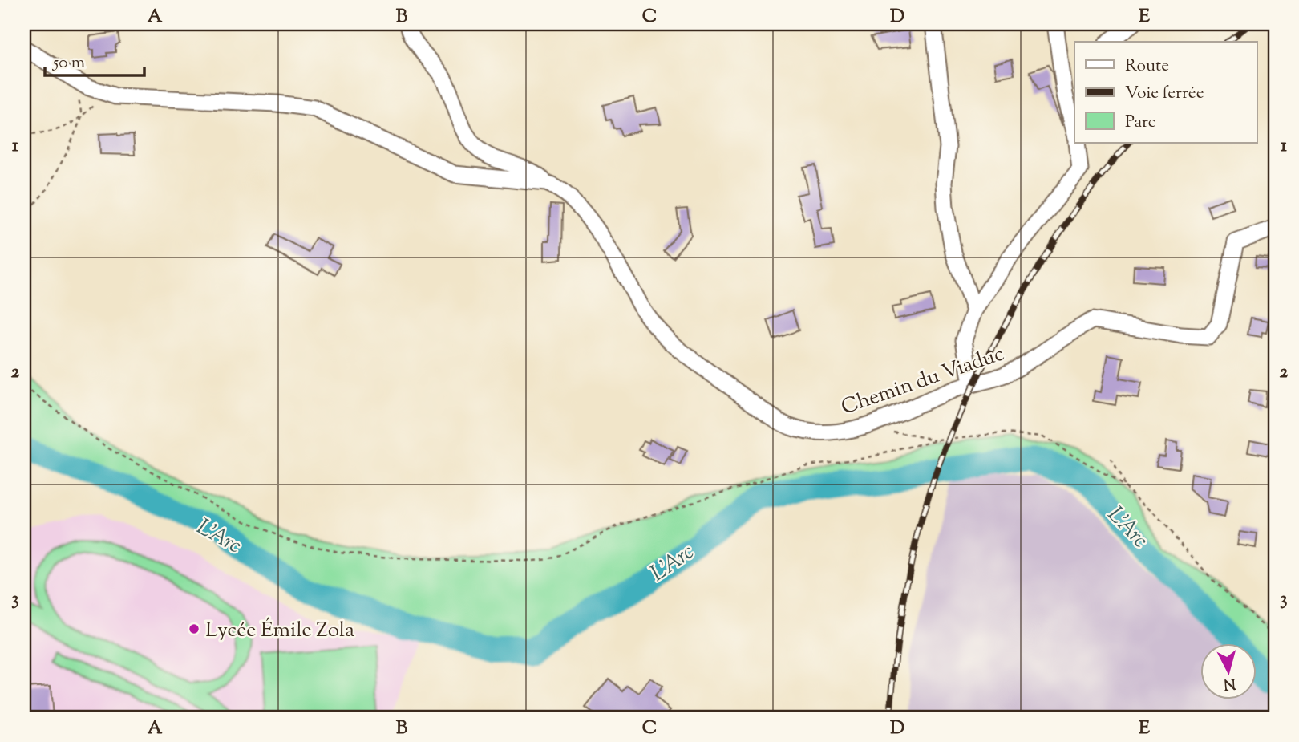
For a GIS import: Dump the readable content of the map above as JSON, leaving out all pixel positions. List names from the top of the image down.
{
  "streets": {
    "street": ["Chemin du Viaduc"]
  },
  "water": ["L'Arc"],
  "places": ["Lycée Émile Zola"],
  "legend": ["Route", "Voie ferrée", "Parc"],
  "scale_bar": "50 m",
  "north": "bottom",
  "grid": {
    "columns": [
      "A",
      "B",
      "C",
      "D",
      "E"
    ],
    "rows": ["1", "2", "3"]
  }
}
